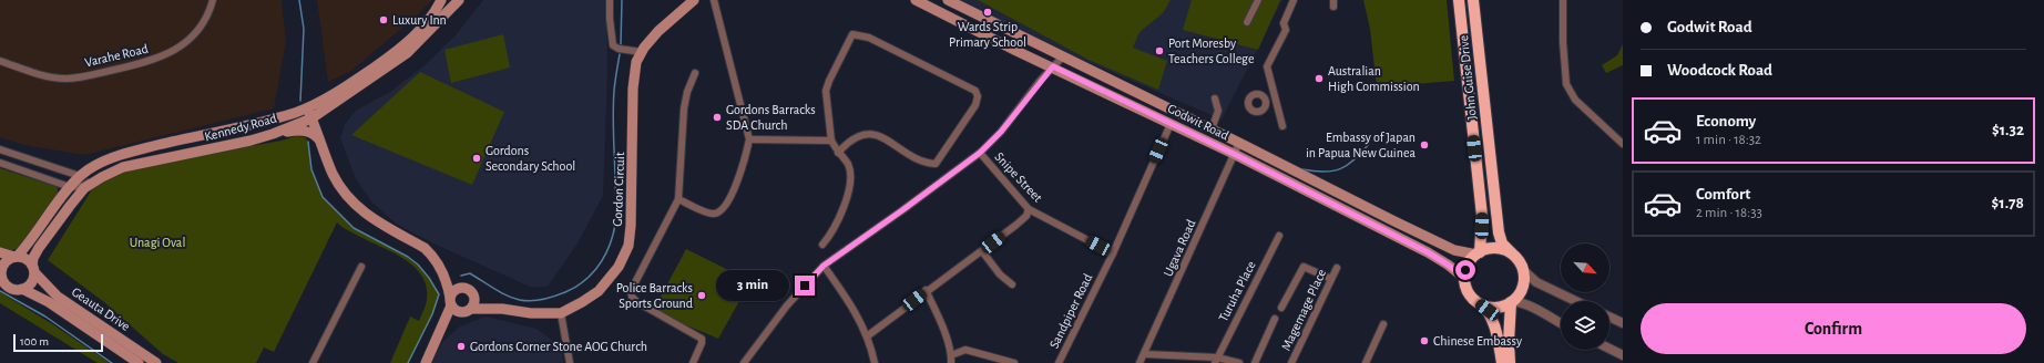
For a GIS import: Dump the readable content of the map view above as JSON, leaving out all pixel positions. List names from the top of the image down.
{
  "streets": {
    "highway": ["John Guise Drive"],
    "main road": [
      "Godwit Road",
      "Kennedy Road",
      "Gordon Circuit",
      "Geauta Drive"
    ],
    "street": [
      "Varahe Road",
      "Snipe Street",
      "Ugava Road",
      "Turuha Place",
      "Magemage Place",
      "Sandpiper Road"
    ]
  },
  "crossings": [
    ["John Guise Drive", "Godwit Road"],
    ["Godwit Road", "Ugava Road"],
    ["Godwit Road", "Sandpiper Road"],
    ["Kennedy Road", "Geauta Drive"],
    ["Snipe Street", "Sandpiper Road"]
  ],
  "parks": ["Unagi Oval"],
  "places": [
    "Wards Strip Primary School",
    "Luxury Inn",
    "Port Moresby Teachers College",
    "Australian High Commission",
    "Gordons Barracks SDA Church",
    "Embassy of Japan in Papua New Guinea",
    "Gordons Secondary School",
    "Police Barracks Sports Ground",
    "Chinese Embassy",
    "Gordons Corner Stone AOG Church"
  ],
  "scale_bar": "100 m",
  "north": "bottom right",
  "page": {
    "banner": ["Godwit Road", "Woodcock Road"],
    "list": [
      {
        "name": "Economy",
        "note": "1 min · 18:32",
        "value": "$1.32"
      },
      {
        "name": "Comfort",
        "note": "2 min · 18:33",
        "value": "$1.78"
      }
    ],
    "bubble": "3 min",
    "buttons": "Confirm",
    "scale": "100 m"
  }
}
